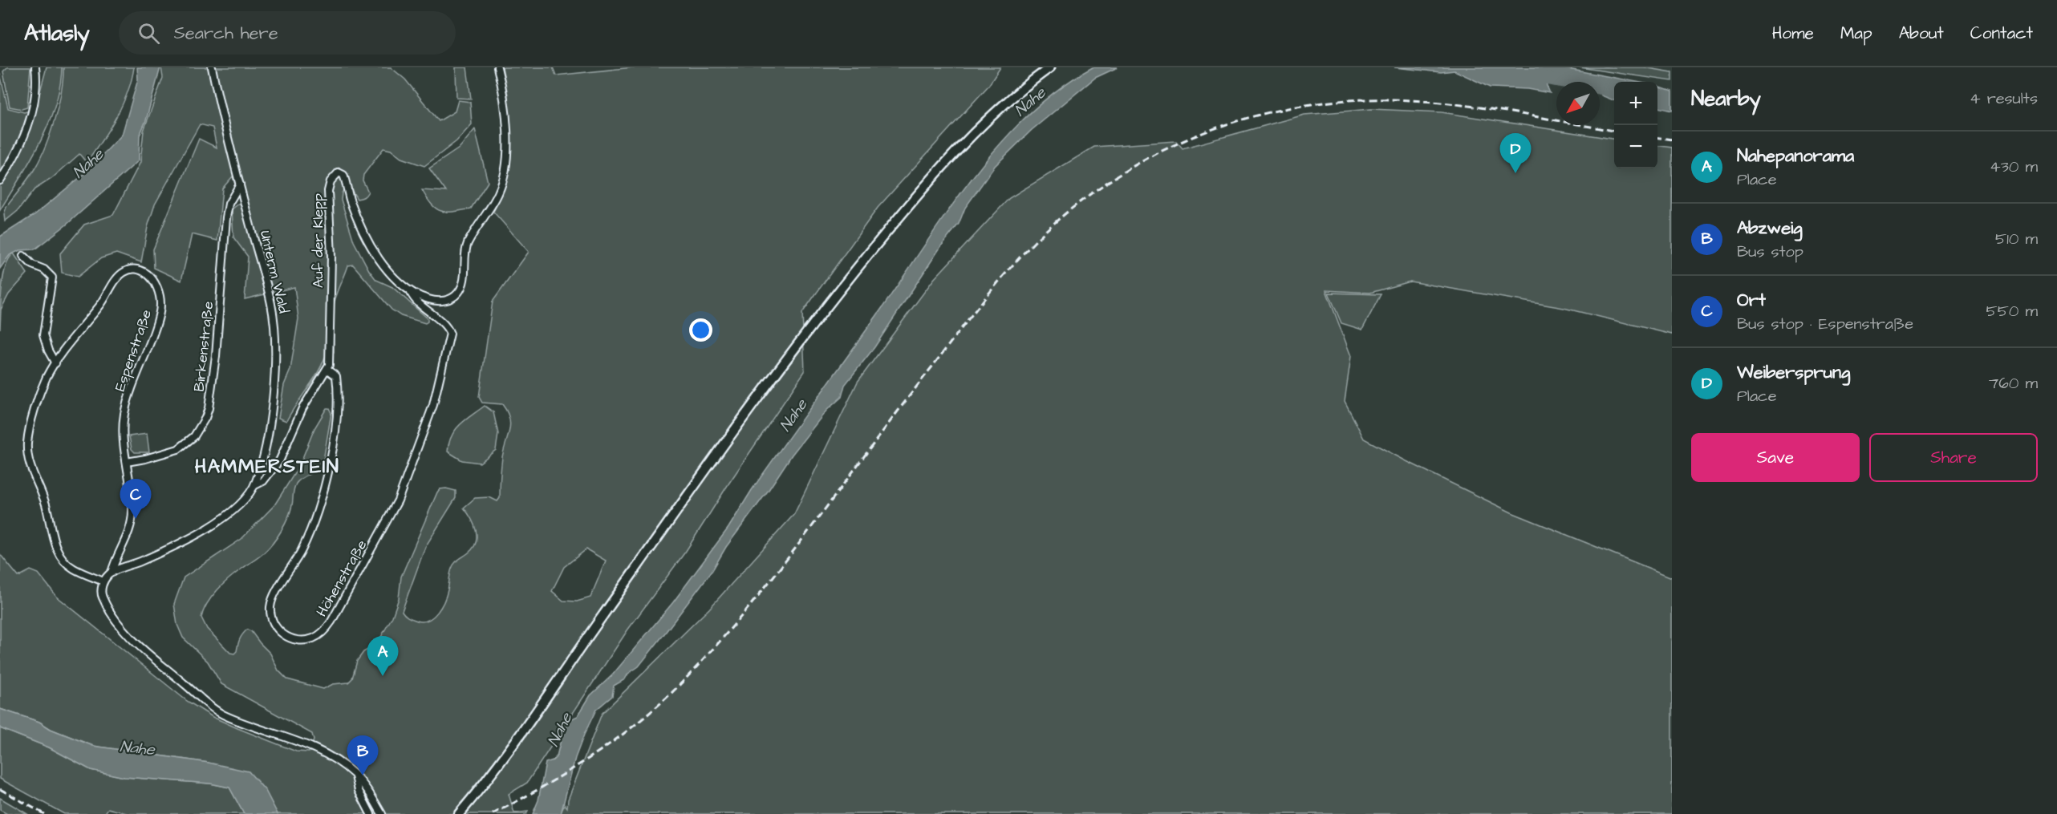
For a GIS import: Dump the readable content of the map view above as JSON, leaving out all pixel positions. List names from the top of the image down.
{
  "streets": {
    "street": [
      "Auf der Klepp",
      "Unterm Wald",
      "Birkenstraße",
      "Espenstraße",
      "Höhenstraße"
    ]
  },
  "crossings": [
    ["Auf der Klepp", "Höhenstraße"],
    ["Unterm Wald", "Birkenstraße"],
    ["Birkenstraße", "Espenstraße"]
  ],
  "districts": ["HAMMERSTEIN"],
  "water": ["Nahe"],
  "north": "bottom left",
  "page": {
    "header": "Atlasly",
    "search": "Search here",
    "nav": [
      "Home",
      "Map",
      "About",
      "Contact"
    ],
    "heading": ["Nearby", "4 results"],
    "map_buttons": ["+", "−"],
    "list": [
      {
        "mark": "A",
        "name": "Nahepanorama",
        "note": "Place",
        "value": "430 m"
      },
      {
        "mark": "B",
        "name": "Abzweig",
        "note": "Bus stop",
        "value": "510 m"
      },
      {
        "mark": "C",
        "name": "Ort",
        "note": "Bus stop · Espenstraße",
        "value": "550 m"
      },
      {
        "mark": "D",
        "name": "Weibersprung",
        "note": "Place",
        "value": "760 m"
      }
    ],
    "pins": [
      "D",
      "C",
      "A",
      "B"
    ],
    "buttons": ["Save", "Share"]
  }
}
